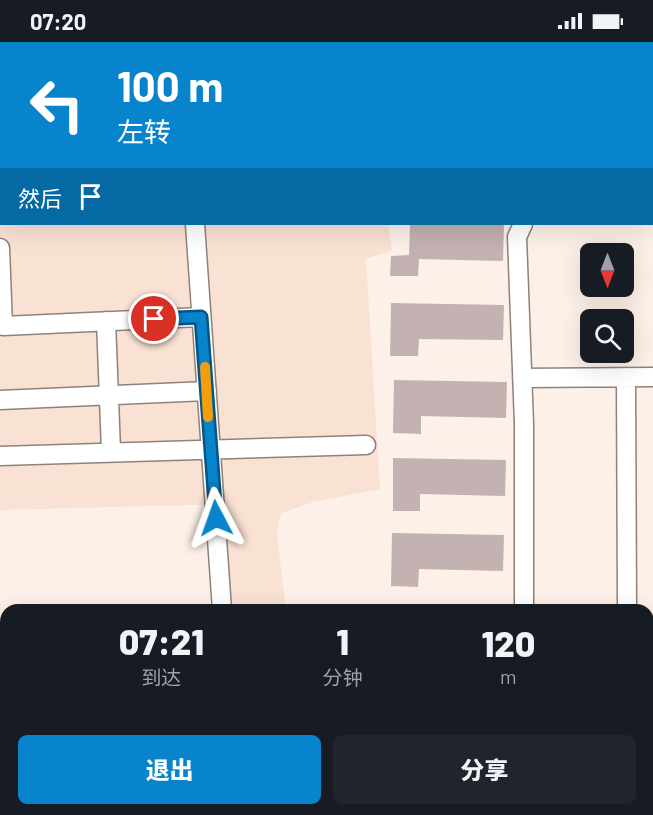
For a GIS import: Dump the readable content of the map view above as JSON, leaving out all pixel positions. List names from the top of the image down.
{
  "north": "bottom",
  "page": {
    "status": "07:20",
    "turn": ["100 m", "左转"],
    "then": "然后",
    "eta": [
      "07:21",
      "到达",
      "1",
      "分钟",
      "120",
      "m"
    ],
    "buttons": ["退出", "分享"]
  }
}
